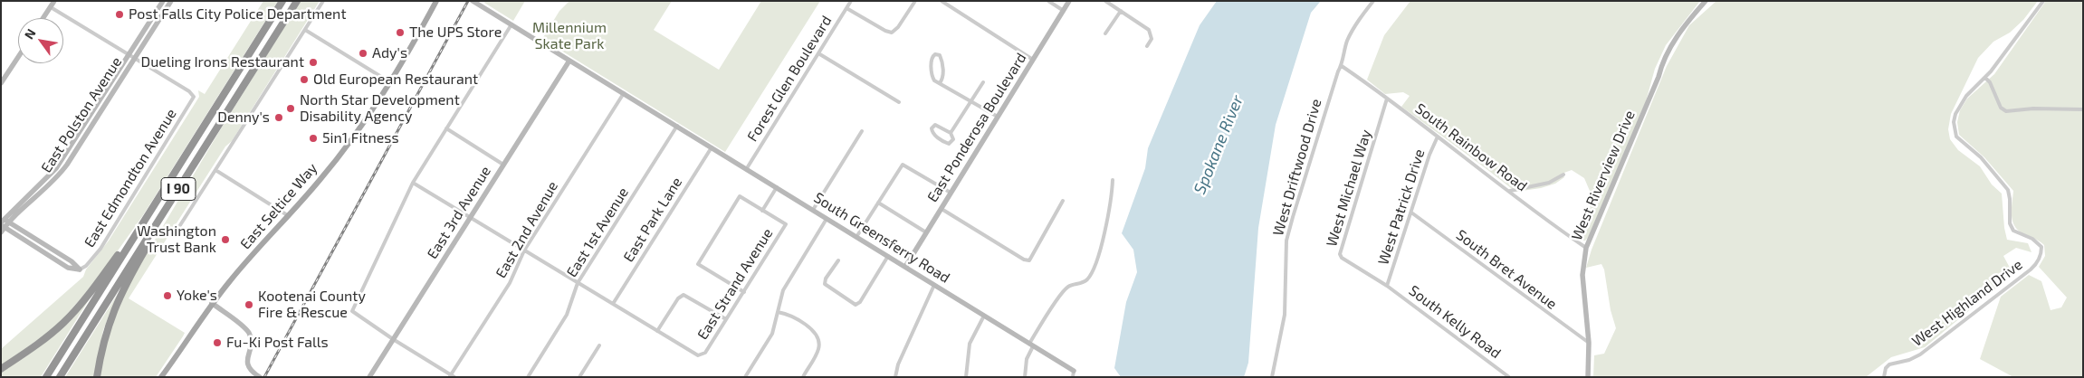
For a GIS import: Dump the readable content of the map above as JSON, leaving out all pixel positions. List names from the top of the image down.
{
  "streets": {
    "highway": ["I 90"],
    "main road": ["East Seltice Way"],
    "street": [
      "Forest Glen Boulevard",
      "East Polston Avenue",
      "East Ponderosa Boulevard",
      "South Rainbow Road",
      "West Driftwood Drive",
      "West Riverview Drive",
      "East Edmondton Avenue",
      "West Michael Way",
      "West Patrick Drive",
      "East 3rd Avenue",
      "East Park Lane",
      "East 2nd Avenue",
      "East 1st Avenue",
      "South Greensferry Road",
      "South Bret Avenue",
      "East Strand Avenue",
      "West Highland Drive",
      "South Kelly Road"
    ]
  },
  "crossings": [
    ["Forest Glen Boulevard", "South Greensferry Road"],
    ["East Polston Avenue", "East Edmondton Avenue"],
    ["East Ponderosa Boulevard", "South Greensferry Road"],
    ["South Rainbow Road", "West Driftwood Drive"],
    ["South Rainbow Road", "West Riverview Drive"],
    ["South Rainbow Road", "West Michael Way"],
    ["South Rainbow Road", "West Patrick Drive"],
    ["West Riverview Drive", "South Bret Avenue"],
    ["West Michael Way", "West Patrick Drive"],
    ["West Michael Way", "South Kelly Road"],
    ["West Patrick Drive", "South Bret Avenue"],
    ["West Patrick Drive", "South Kelly Road"],
    ["East 3rd Avenue", "South Greensferry Road"],
    ["East Park Lane", "South Greensferry Road"],
    ["East 2nd Avenue", "South Greensferry Road"],
    ["East 1st Avenue", "South Greensferry Road"],
    ["South Greensferry Road", "East Strand Avenue"]
  ],
  "water": ["Spokane River"],
  "parks": ["Millennium Skate Park"],
  "places": [
    "Post Falls City Police Department",
    "The UPS Store",
    "Ady's",
    "Dueling Irons Restaurant",
    "Old European Restaurant",
    "North Star Development Disability Agency",
    "Denny's",
    "5in1 Fitness",
    "Washington Trust Bank",
    "Yoke's",
    "Kootenai County Fire & Rescue",
    "Fu-Ki Post Falls"
  ],
  "north": "top left"
}
